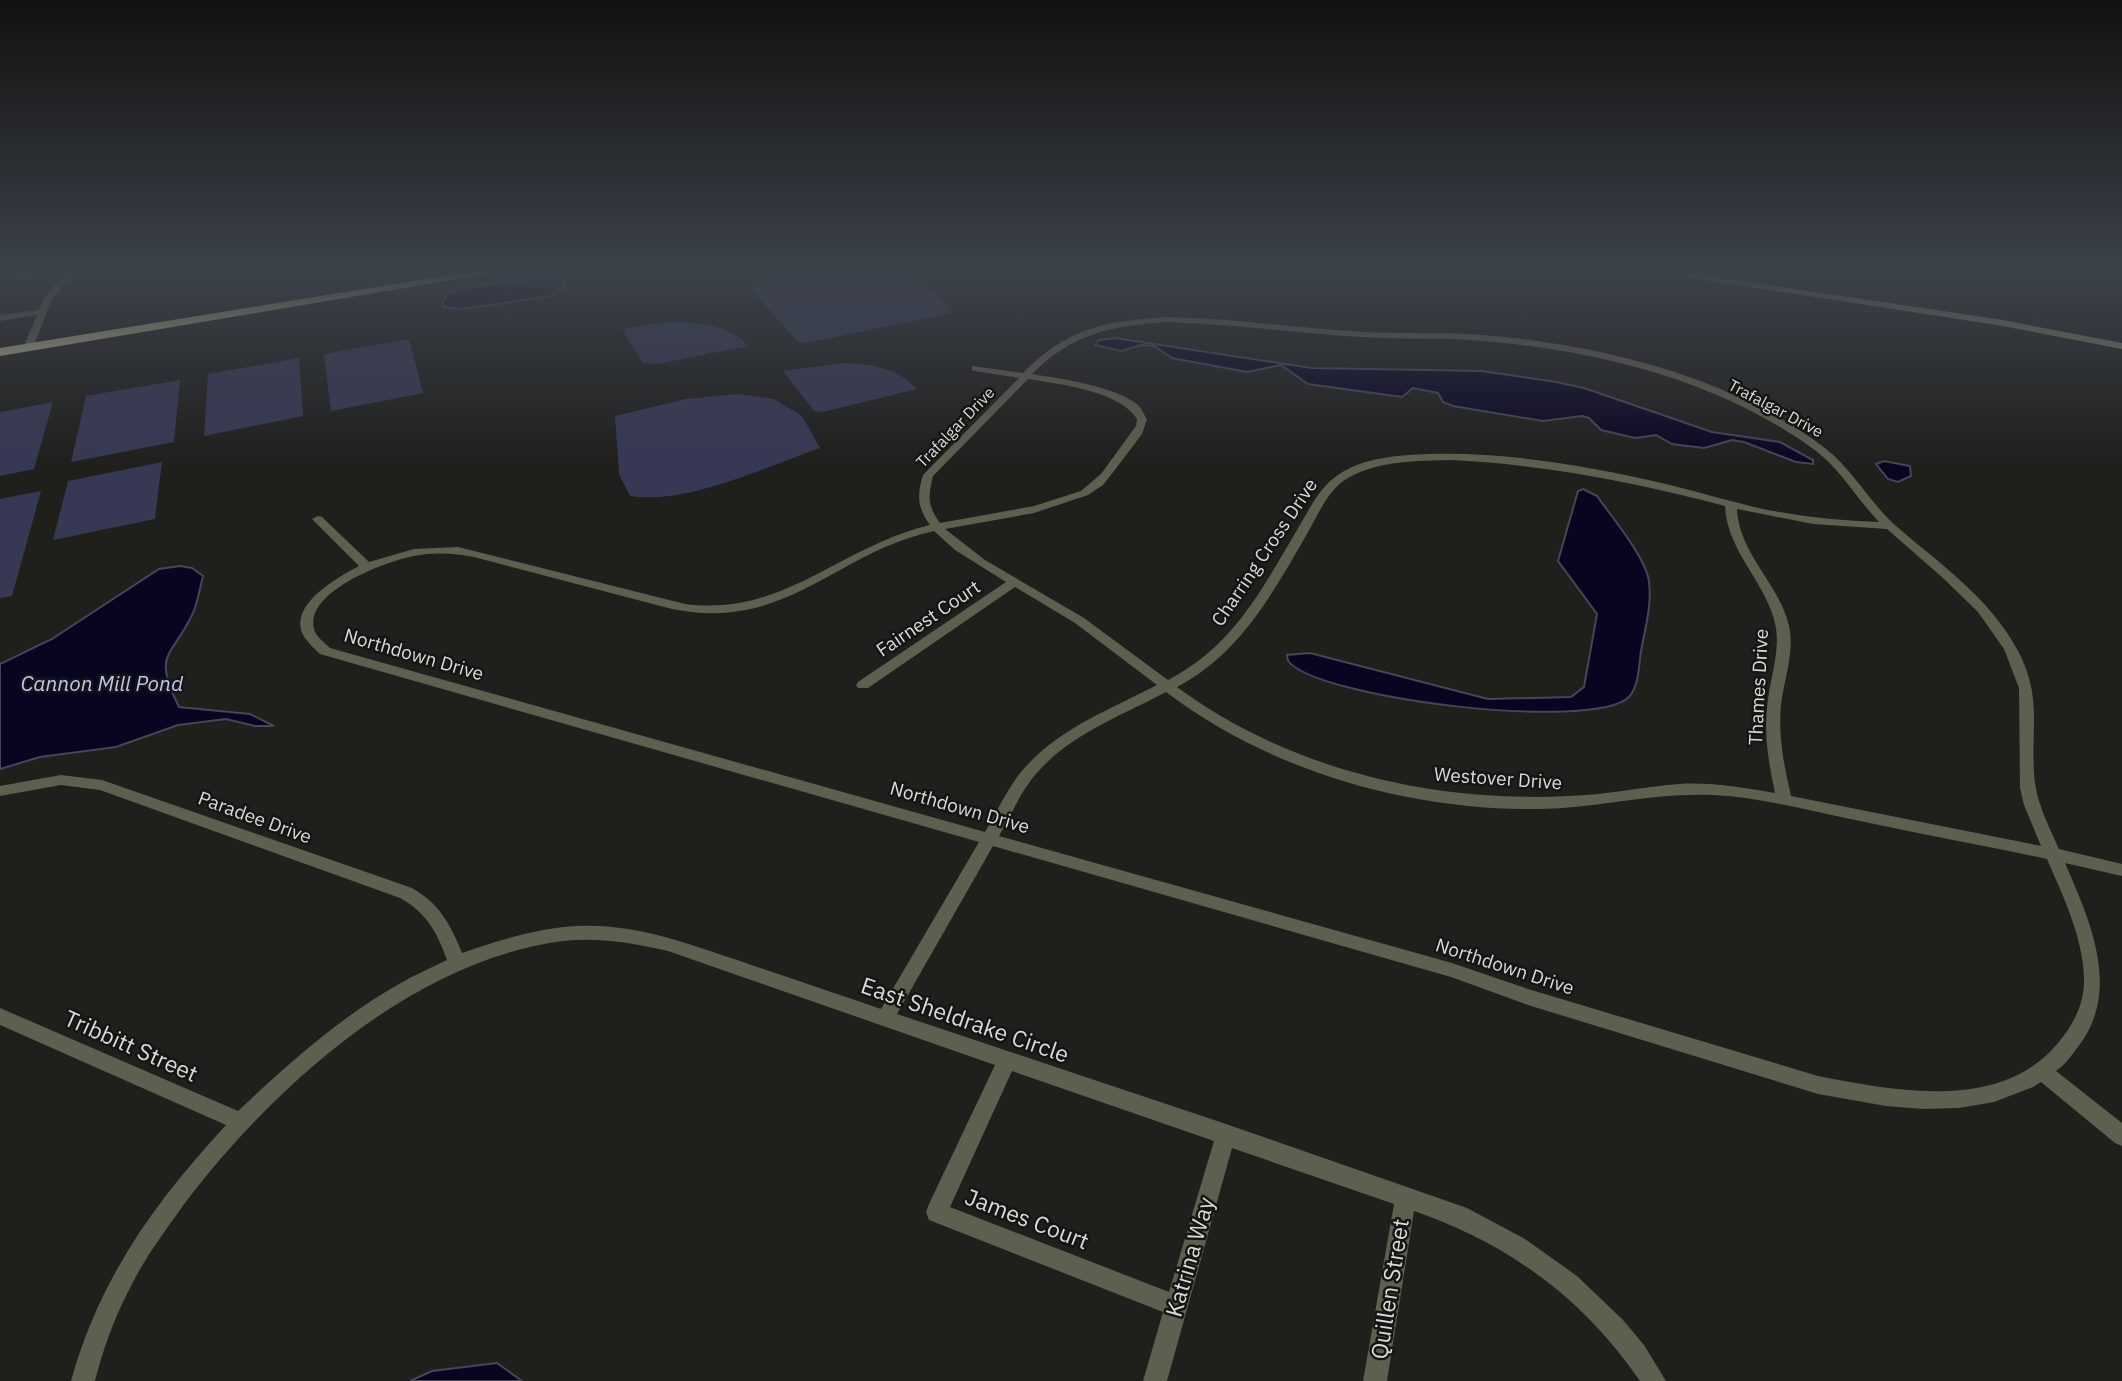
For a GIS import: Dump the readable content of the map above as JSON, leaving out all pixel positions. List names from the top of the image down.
{
  "streets": {
    "street": [
      "Trafalgar Drive",
      "Charring Cross Drive",
      "Fairnest Court",
      "Northdown Drive",
      "Thames Drive",
      "Westover Drive",
      "Paradee Drive",
      "East Sheldrake Circle",
      "Tribbitt Street",
      "James Court",
      "Katrina Way",
      "Quillen Street"
    ]
  },
  "crossings": [
    ["Trafalgar Drive", "Charring Cross Drive"],
    ["Trafalgar Drive", "Northdown Drive"],
    ["Trafalgar Drive", "Westover Drive"],
    ["Charring Cross Drive", "Northdown Drive"],
    ["Charring Cross Drive", "Thames Drive"],
    ["Charring Cross Drive", "Westover Drive"],
    ["Charring Cross Drive", "East Sheldrake Circle"],
    ["Fairnest Court", "Westover Drive"],
    ["Northdown Drive", "Westover Drive"],
    ["Thames Drive", "Westover Drive"],
    ["Paradee Drive", "East Sheldrake Circle"],
    ["East Sheldrake Circle", "Tribbitt Street"],
    ["East Sheldrake Circle", "James Court"],
    ["East Sheldrake Circle", "Katrina Way"],
    ["East Sheldrake Circle", "Quillen Street"],
    ["James Court", "Katrina Way"]
  ],
  "water": ["Cannon Mill Pond"]
}
